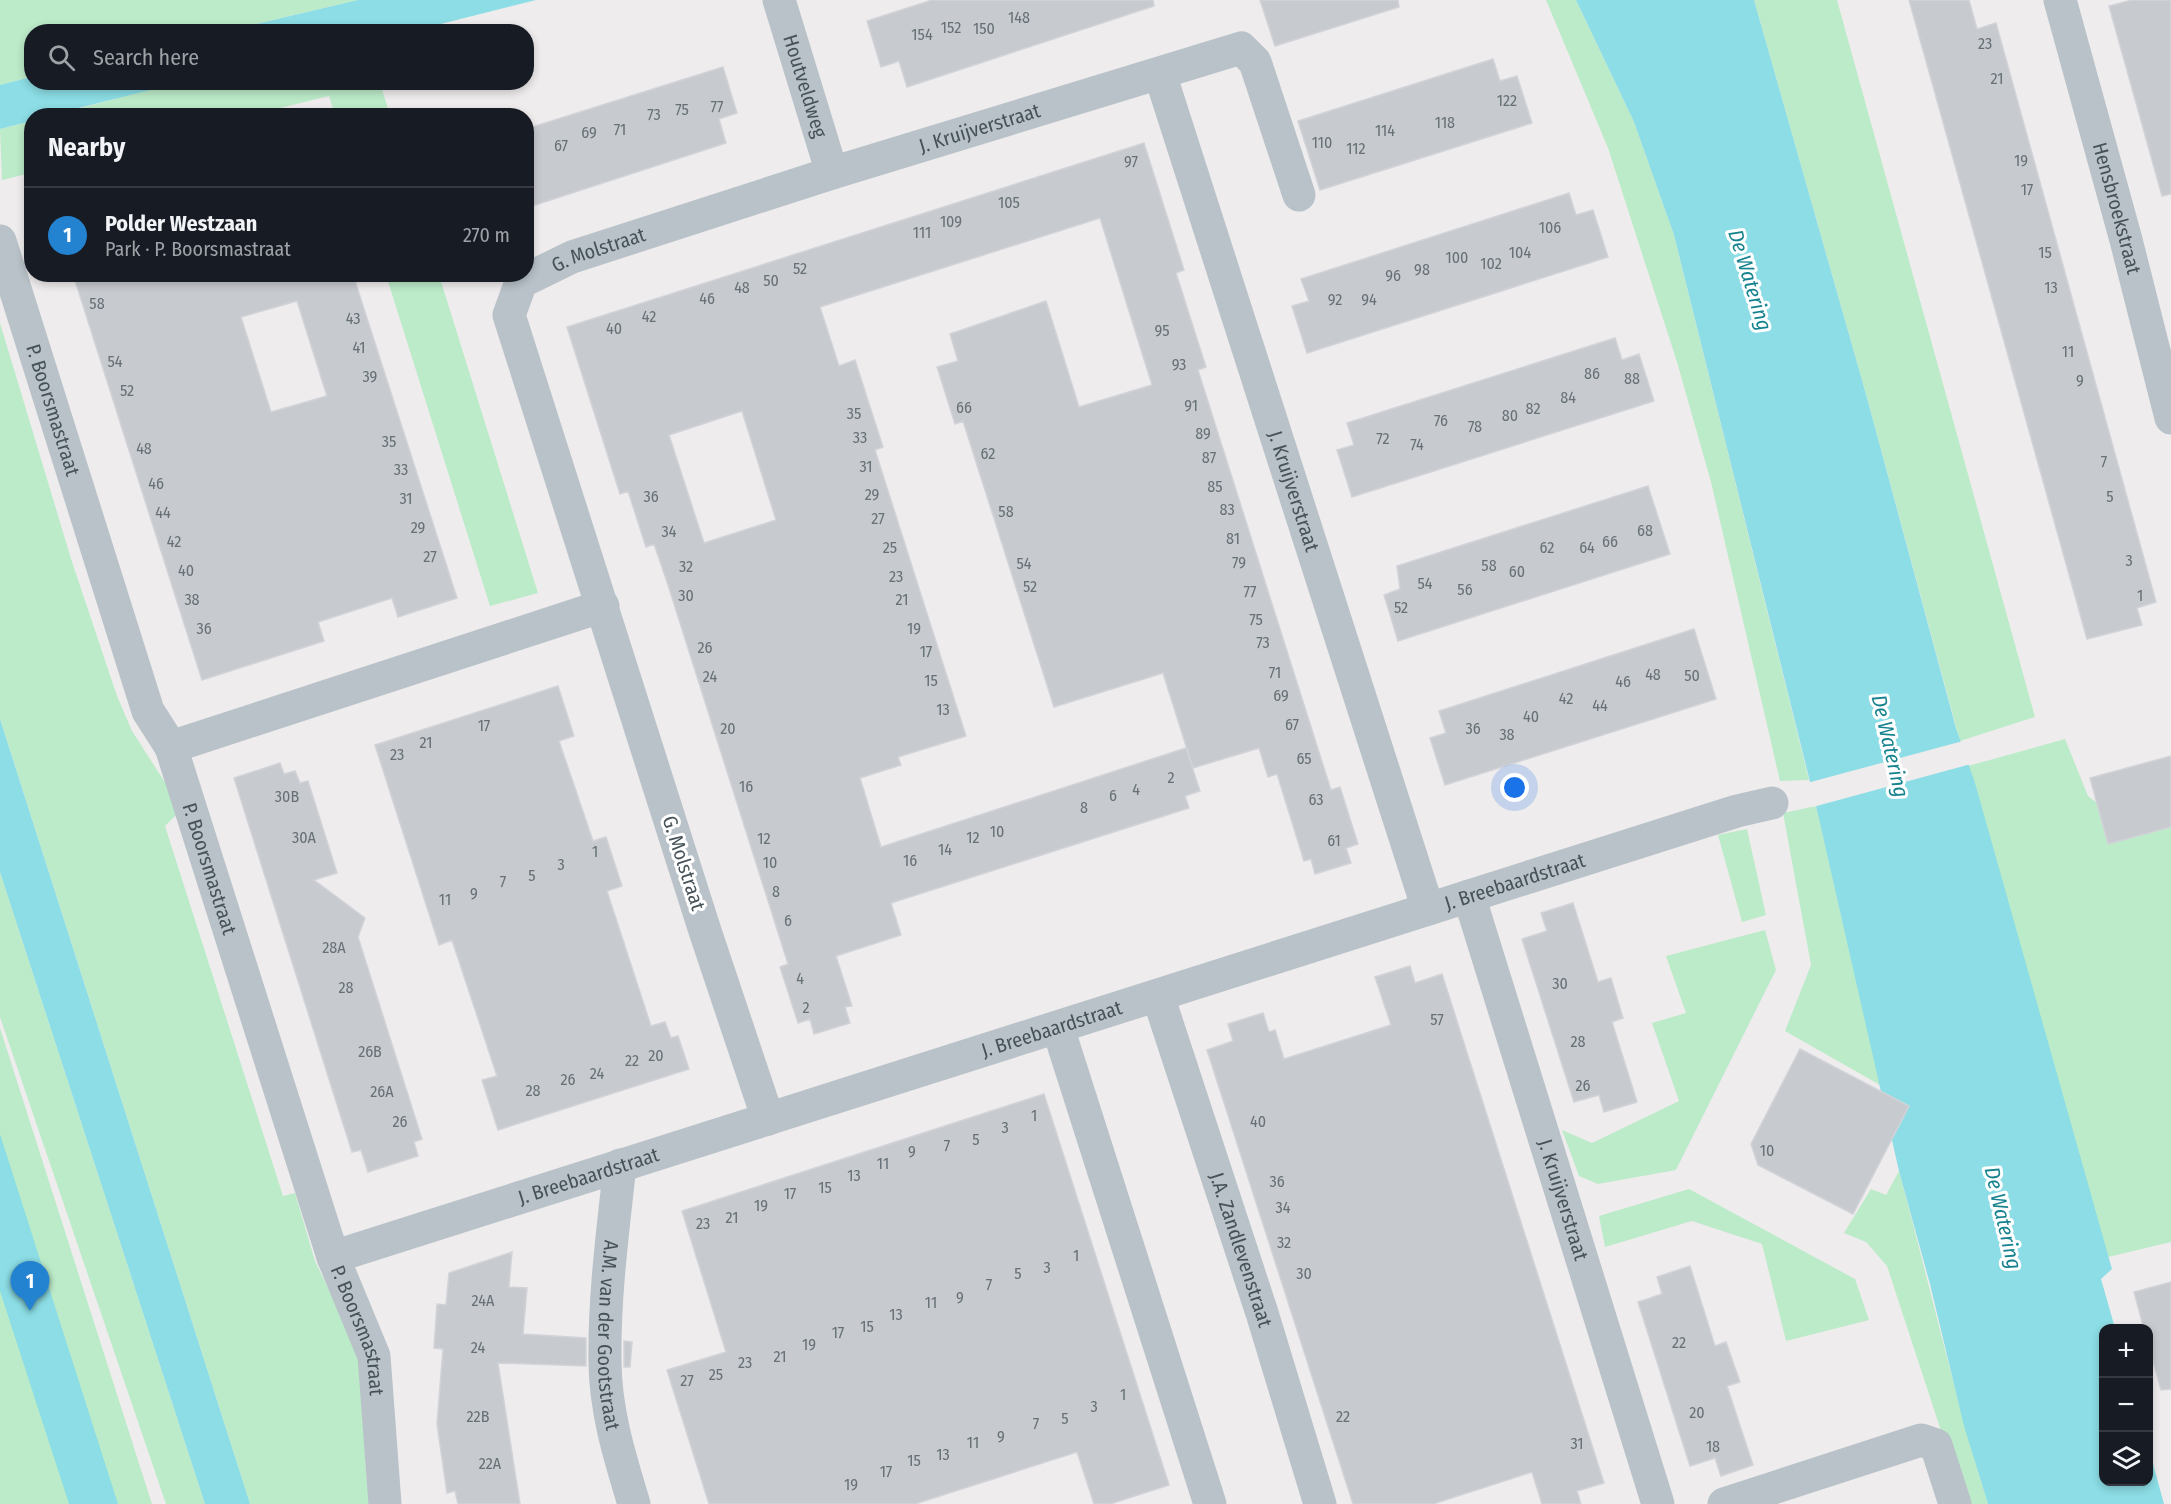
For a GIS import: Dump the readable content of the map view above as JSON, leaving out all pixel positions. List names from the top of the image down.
{
  "streets": {
    "street": [
      "Houtveldweg",
      "J. Kruijverstraat",
      "Hensbroekstraat",
      "G. Molstraat",
      "P. Boorsmastraat",
      "J. Breebaardstraat",
      "J.A. Zandlevenstraat",
      "A.M. van der Gootstraat"
    ]
  },
  "crossings": [
    ["Houtveldweg", "J. Kruijverstraat"],
    ["Houtveldweg", "G. Molstraat"],
    ["J. Kruijverstraat", "G. Molstraat"],
    ["J. Kruijverstraat", "J. Breebaardstraat"],
    ["G. Molstraat", "J. Breebaardstraat"],
    ["P. Boorsmastraat", "J. Breebaardstraat"],
    ["J. Breebaardstraat", "J.A. Zandlevenstraat"],
    ["J. Breebaardstraat", "A.M. van der Gootstraat"]
  ],
  "water": ["De Watering"],
  "house_numbers": [
    "148",
    "152",
    "150",
    "154",
    "23",
    "21",
    "122",
    "77",
    "75",
    "73",
    "118",
    "71",
    "114",
    "69",
    "110",
    "67",
    "112",
    "19",
    "97",
    "17",
    "105",
    "109",
    "106",
    "111",
    "104",
    "15",
    "100",
    "102",
    "52",
    "98",
    "96",
    "50",
    "48",
    "13",
    "46",
    "92",
    "94",
    "58",
    "42",
    "43",
    "40",
    "95",
    "41",
    "11",
    "54",
    "93",
    "86",
    "39",
    "88",
    "9",
    "52",
    "84",
    "91",
    "66",
    "82",
    "35",
    "80",
    "76",
    "78",
    "89",
    "33",
    "72",
    "35",
    "74",
    "48",
    "62",
    "87",
    "7",
    "31",
    "33",
    "46",
    "85",
    "29",
    "36",
    "5",
    "31",
    "83",
    "58",
    "44",
    "27",
    "29",
    "68",
    "34",
    "81",
    "42",
    "66",
    "25",
    "62",
    "64",
    "27",
    "3",
    "79",
    "54",
    "58",
    "32",
    "40",
    "60",
    "23",
    "54",
    "52",
    "56",
    "77",
    "30",
    "1",
    "38",
    "21",
    "52",
    "75",
    "36",
    "19",
    "73",
    "26",
    "17",
    "71",
    "48",
    "50",
    "24",
    "15",
    "46",
    "69",
    "42",
    "44",
    "13",
    "40",
    "67",
    "17",
    "20",
    "36",
    "38",
    "21",
    "23",
    "65",
    "2",
    "16",
    "4",
    "6",
    "30B",
    "63",
    "8",
    "10",
    "30A",
    "12",
    "12",
    "61",
    "14",
    "1",
    "16",
    "10",
    "3",
    "5",
    "7",
    "8",
    "9",
    "11",
    "6",
    "28A",
    "4",
    "30",
    "28",
    "2",
    "57",
    "28",
    "26B",
    "20",
    "22",
    "24",
    "26",
    "26",
    "28",
    "26A",
    "1",
    "26",
    "40",
    "3",
    "5",
    "7",
    "10",
    "9",
    "11",
    "13",
    "36",
    "15",
    "17",
    "19",
    "34",
    "21",
    "23",
    "32",
    "1",
    "3",
    "5",
    "30",
    "7",
    "9",
    "24A",
    "11",
    "13",
    "15",
    "17",
    "22",
    "19",
    "24",
    "21",
    "23",
    "25",
    "27",
    "1",
    "3",
    "20",
    "22B",
    "22",
    "5",
    "7",
    "9",
    "11",
    "31",
    "18",
    "13",
    "15",
    "22A",
    "17",
    "19"
  ],
  "page": {
    "search": "Search here",
    "heading": "Nearby",
    "list": [
      {
        "mark": "1",
        "name": "Polder Westzaan",
        "note": "Park · P. Boorsmastraat",
        "value": "270 m"
      }
    ],
    "pins": "1",
    "map_buttons": ["+", "−"]
  }
}
